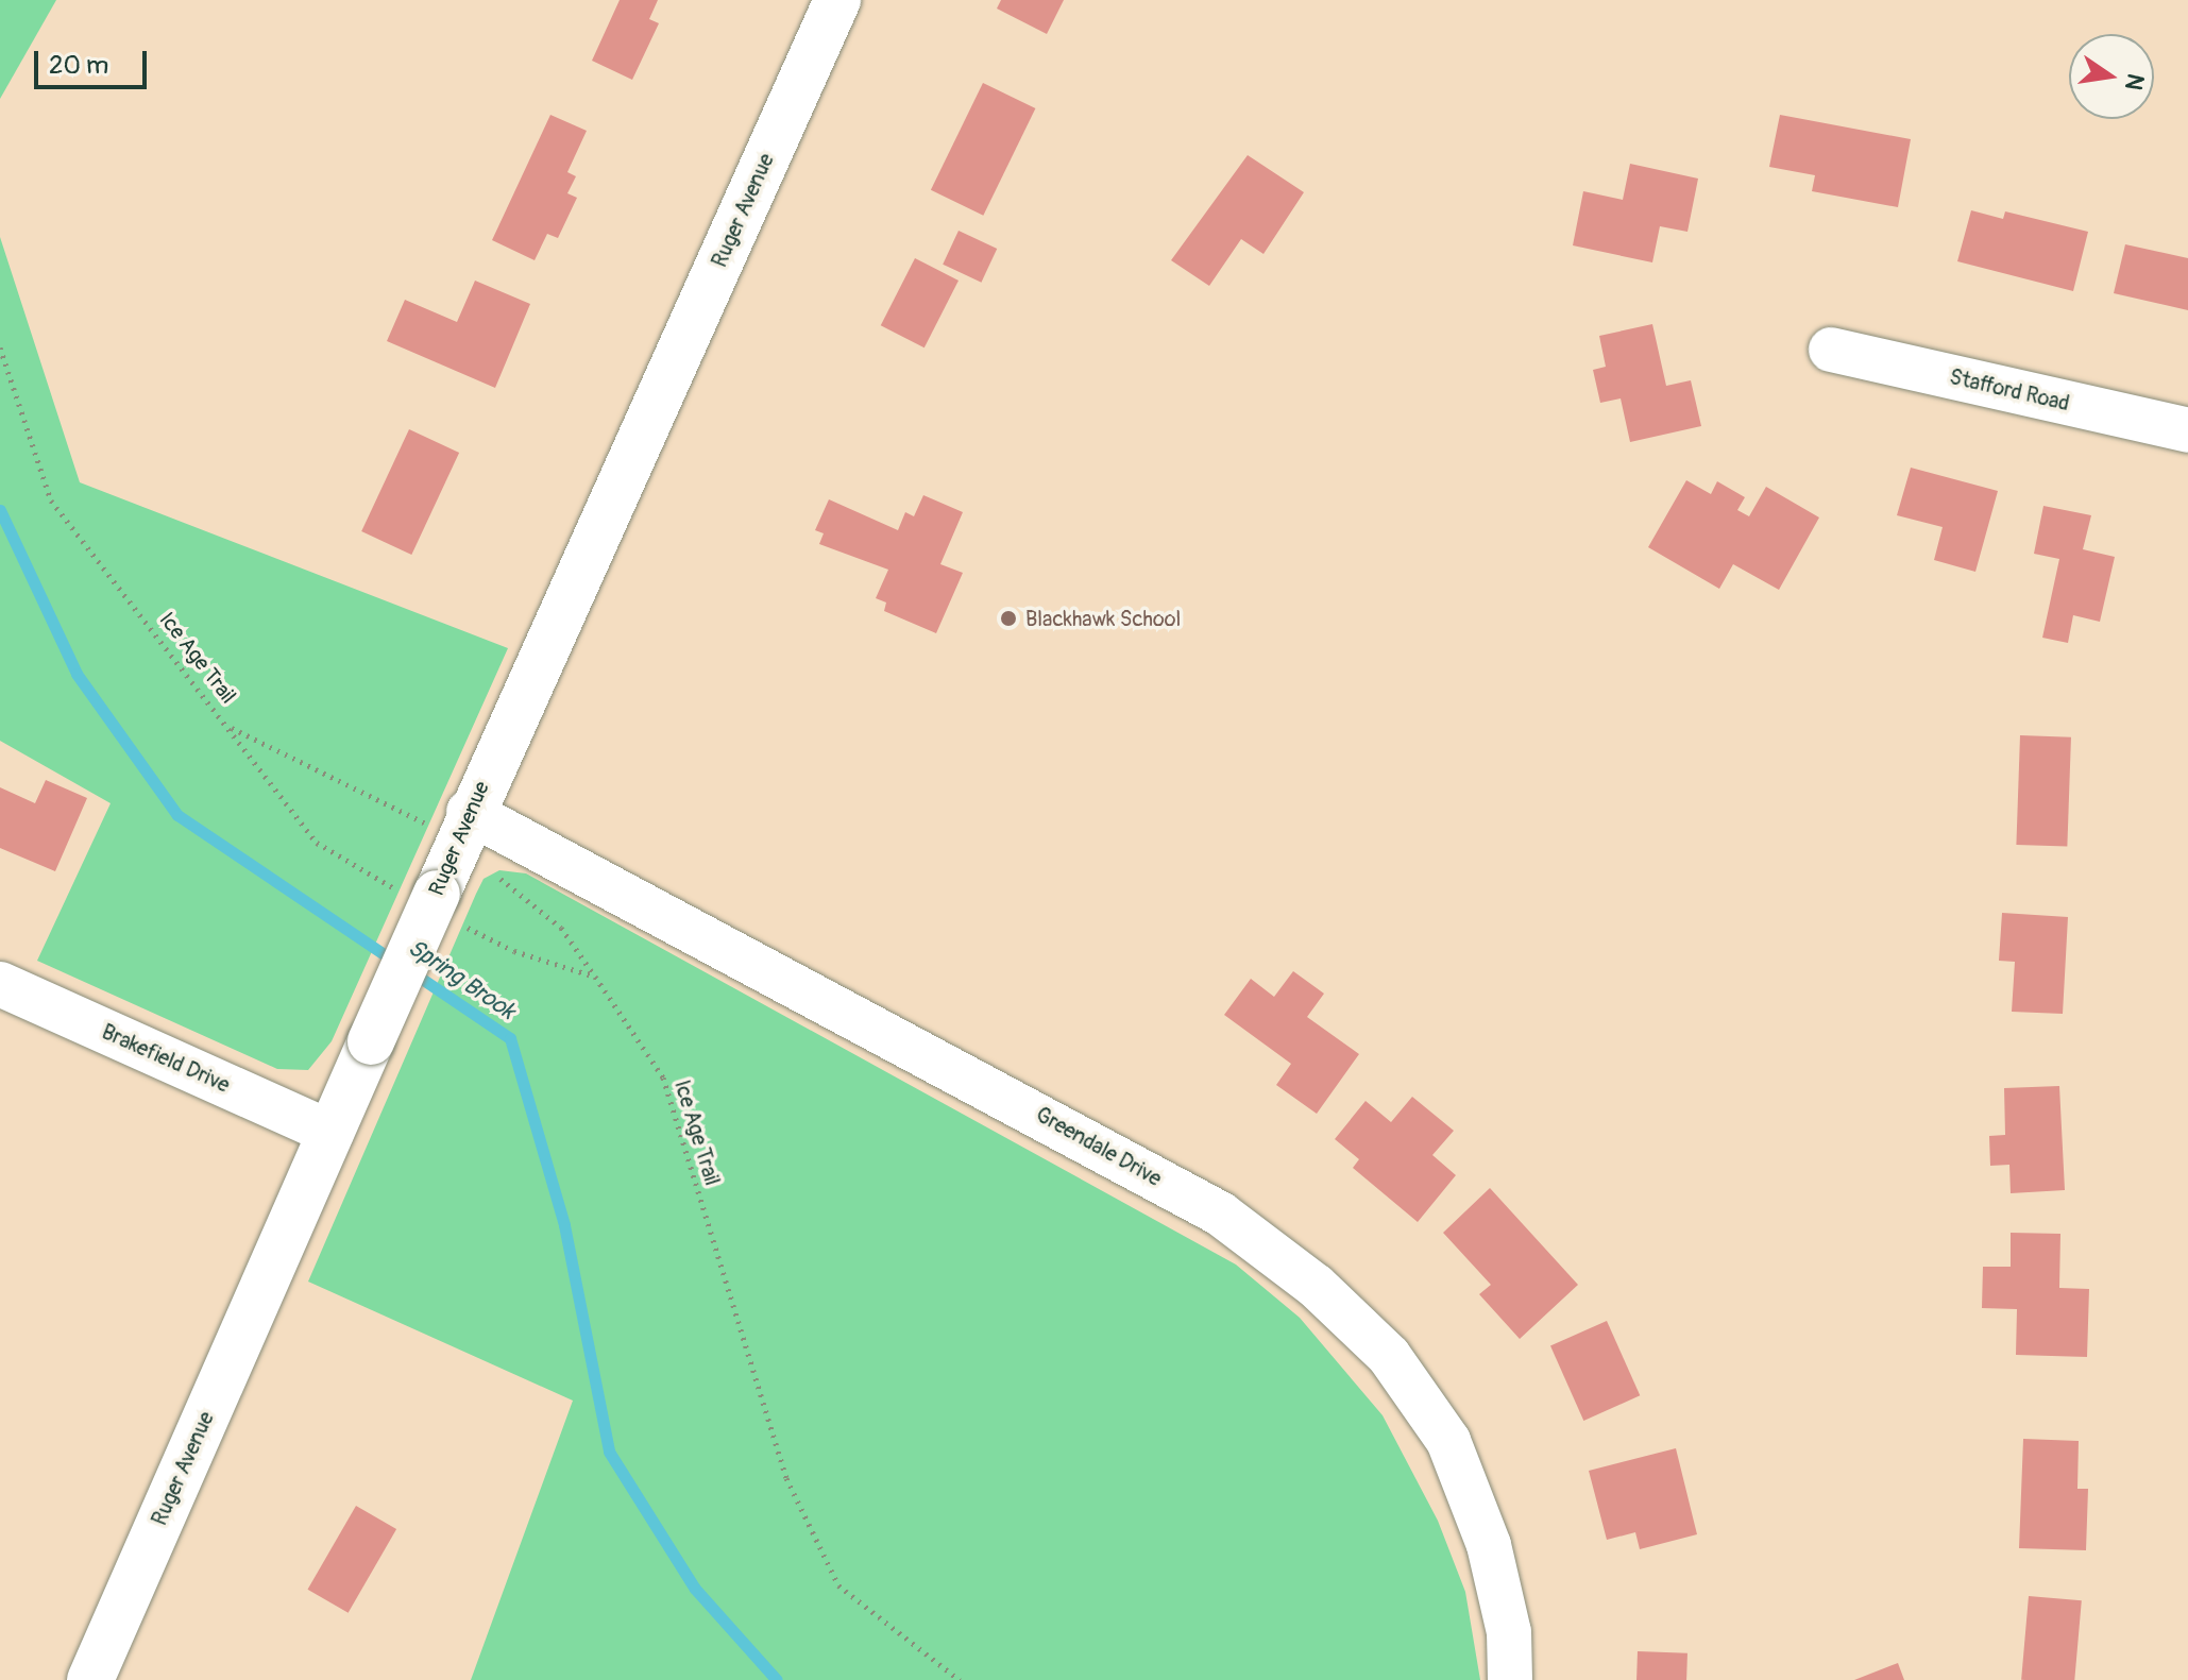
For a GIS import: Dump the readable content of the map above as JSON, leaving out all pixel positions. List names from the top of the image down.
{
  "streets": {
    "street": [
      "Ruger Avenue",
      "Stafford Road",
      "Brakefield Drive",
      "Greendale Drive"
    ],
    "path": ["Ice Age Trail"]
  },
  "crossings": [
    ["Ruger Avenue", "Ice Age Trail"],
    ["Ruger Avenue", "Brakefield Drive"],
    ["Ruger Avenue", "Greendale Drive"]
  ],
  "water": ["Spring Brook"],
  "places": ["Blackhawk School"],
  "scale_bar": "20 m",
  "north": "right"
}
